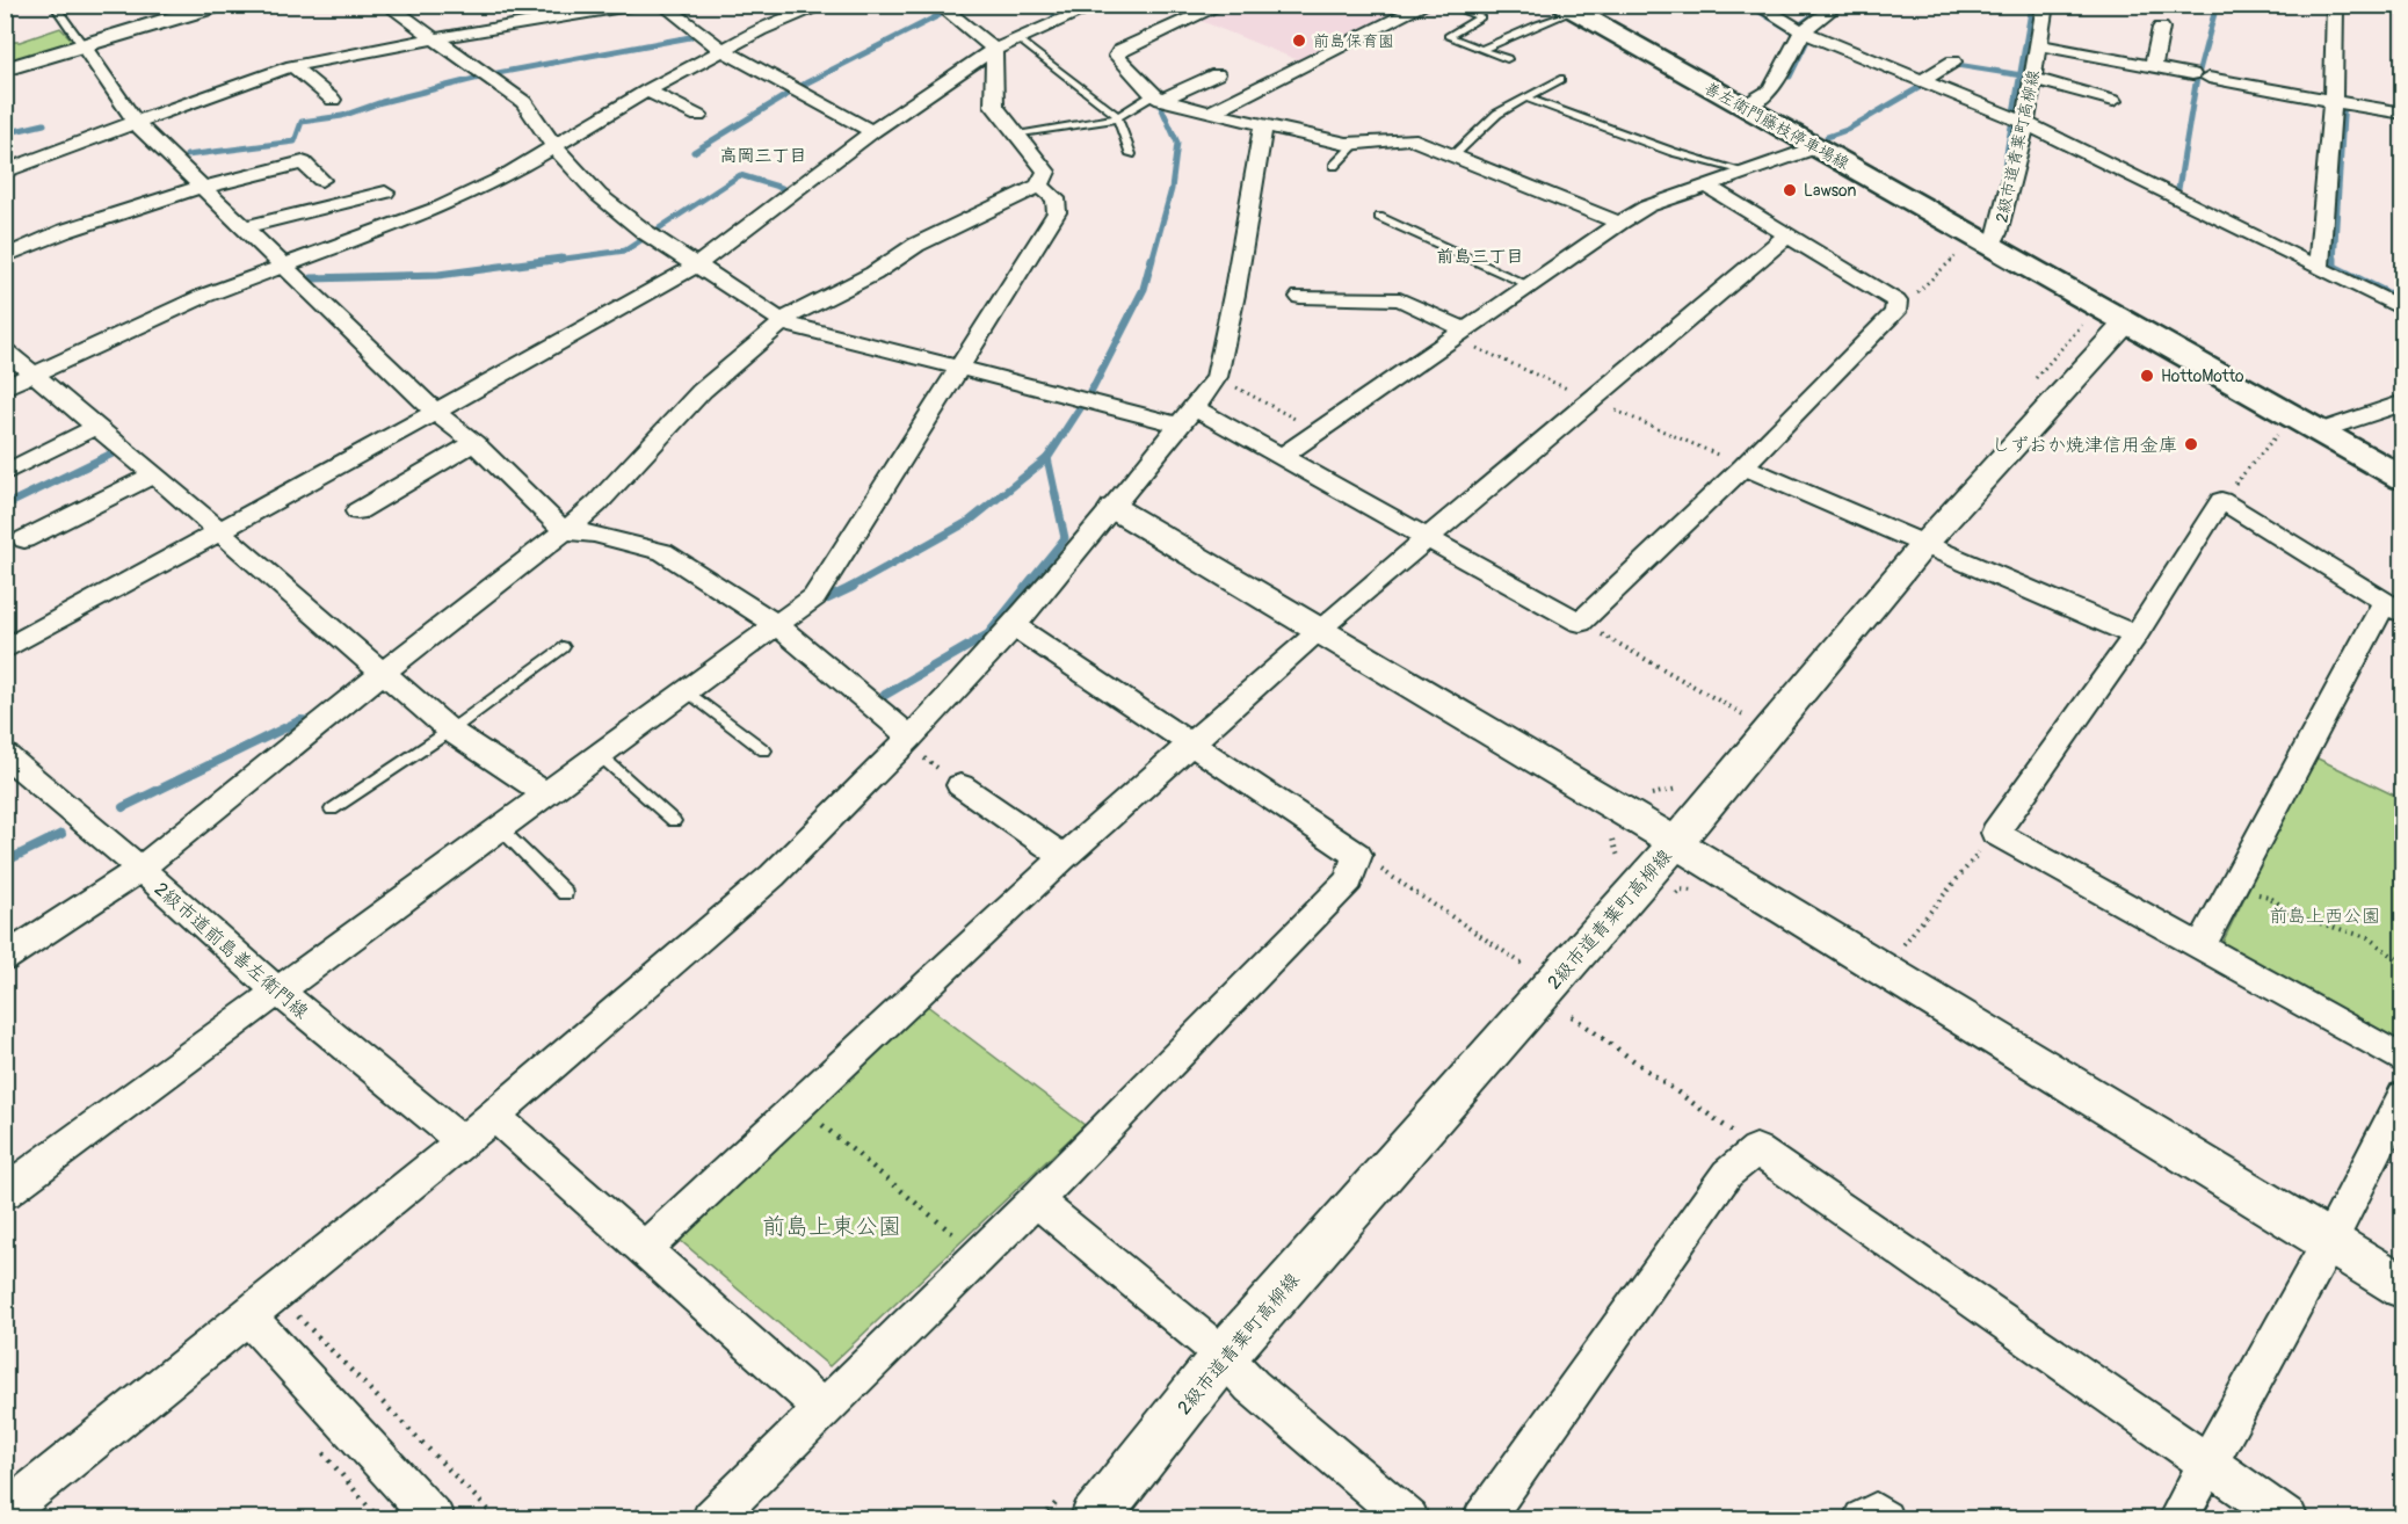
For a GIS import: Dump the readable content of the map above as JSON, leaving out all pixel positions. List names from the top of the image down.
{
  "streets": {
    "main road": ["善左衛門藤枝停車場線"],
    "street": ["2級市道青葉町高柳線", "2級市道前島善左衛門線"]
  },
  "crossings": [
    ["善左衛門藤枝停車場線", "2級市道青葉町高柳線"]
  ],
  "districts": ["高岡三丁目", "前島三丁目"],
  "parks": ["前島上西公園", "前島上東公園"],
  "places": [
    "前島保育園",
    "Lawson",
    "HottoMotto",
    "しずおか焼津信用金庫"
  ]
}
